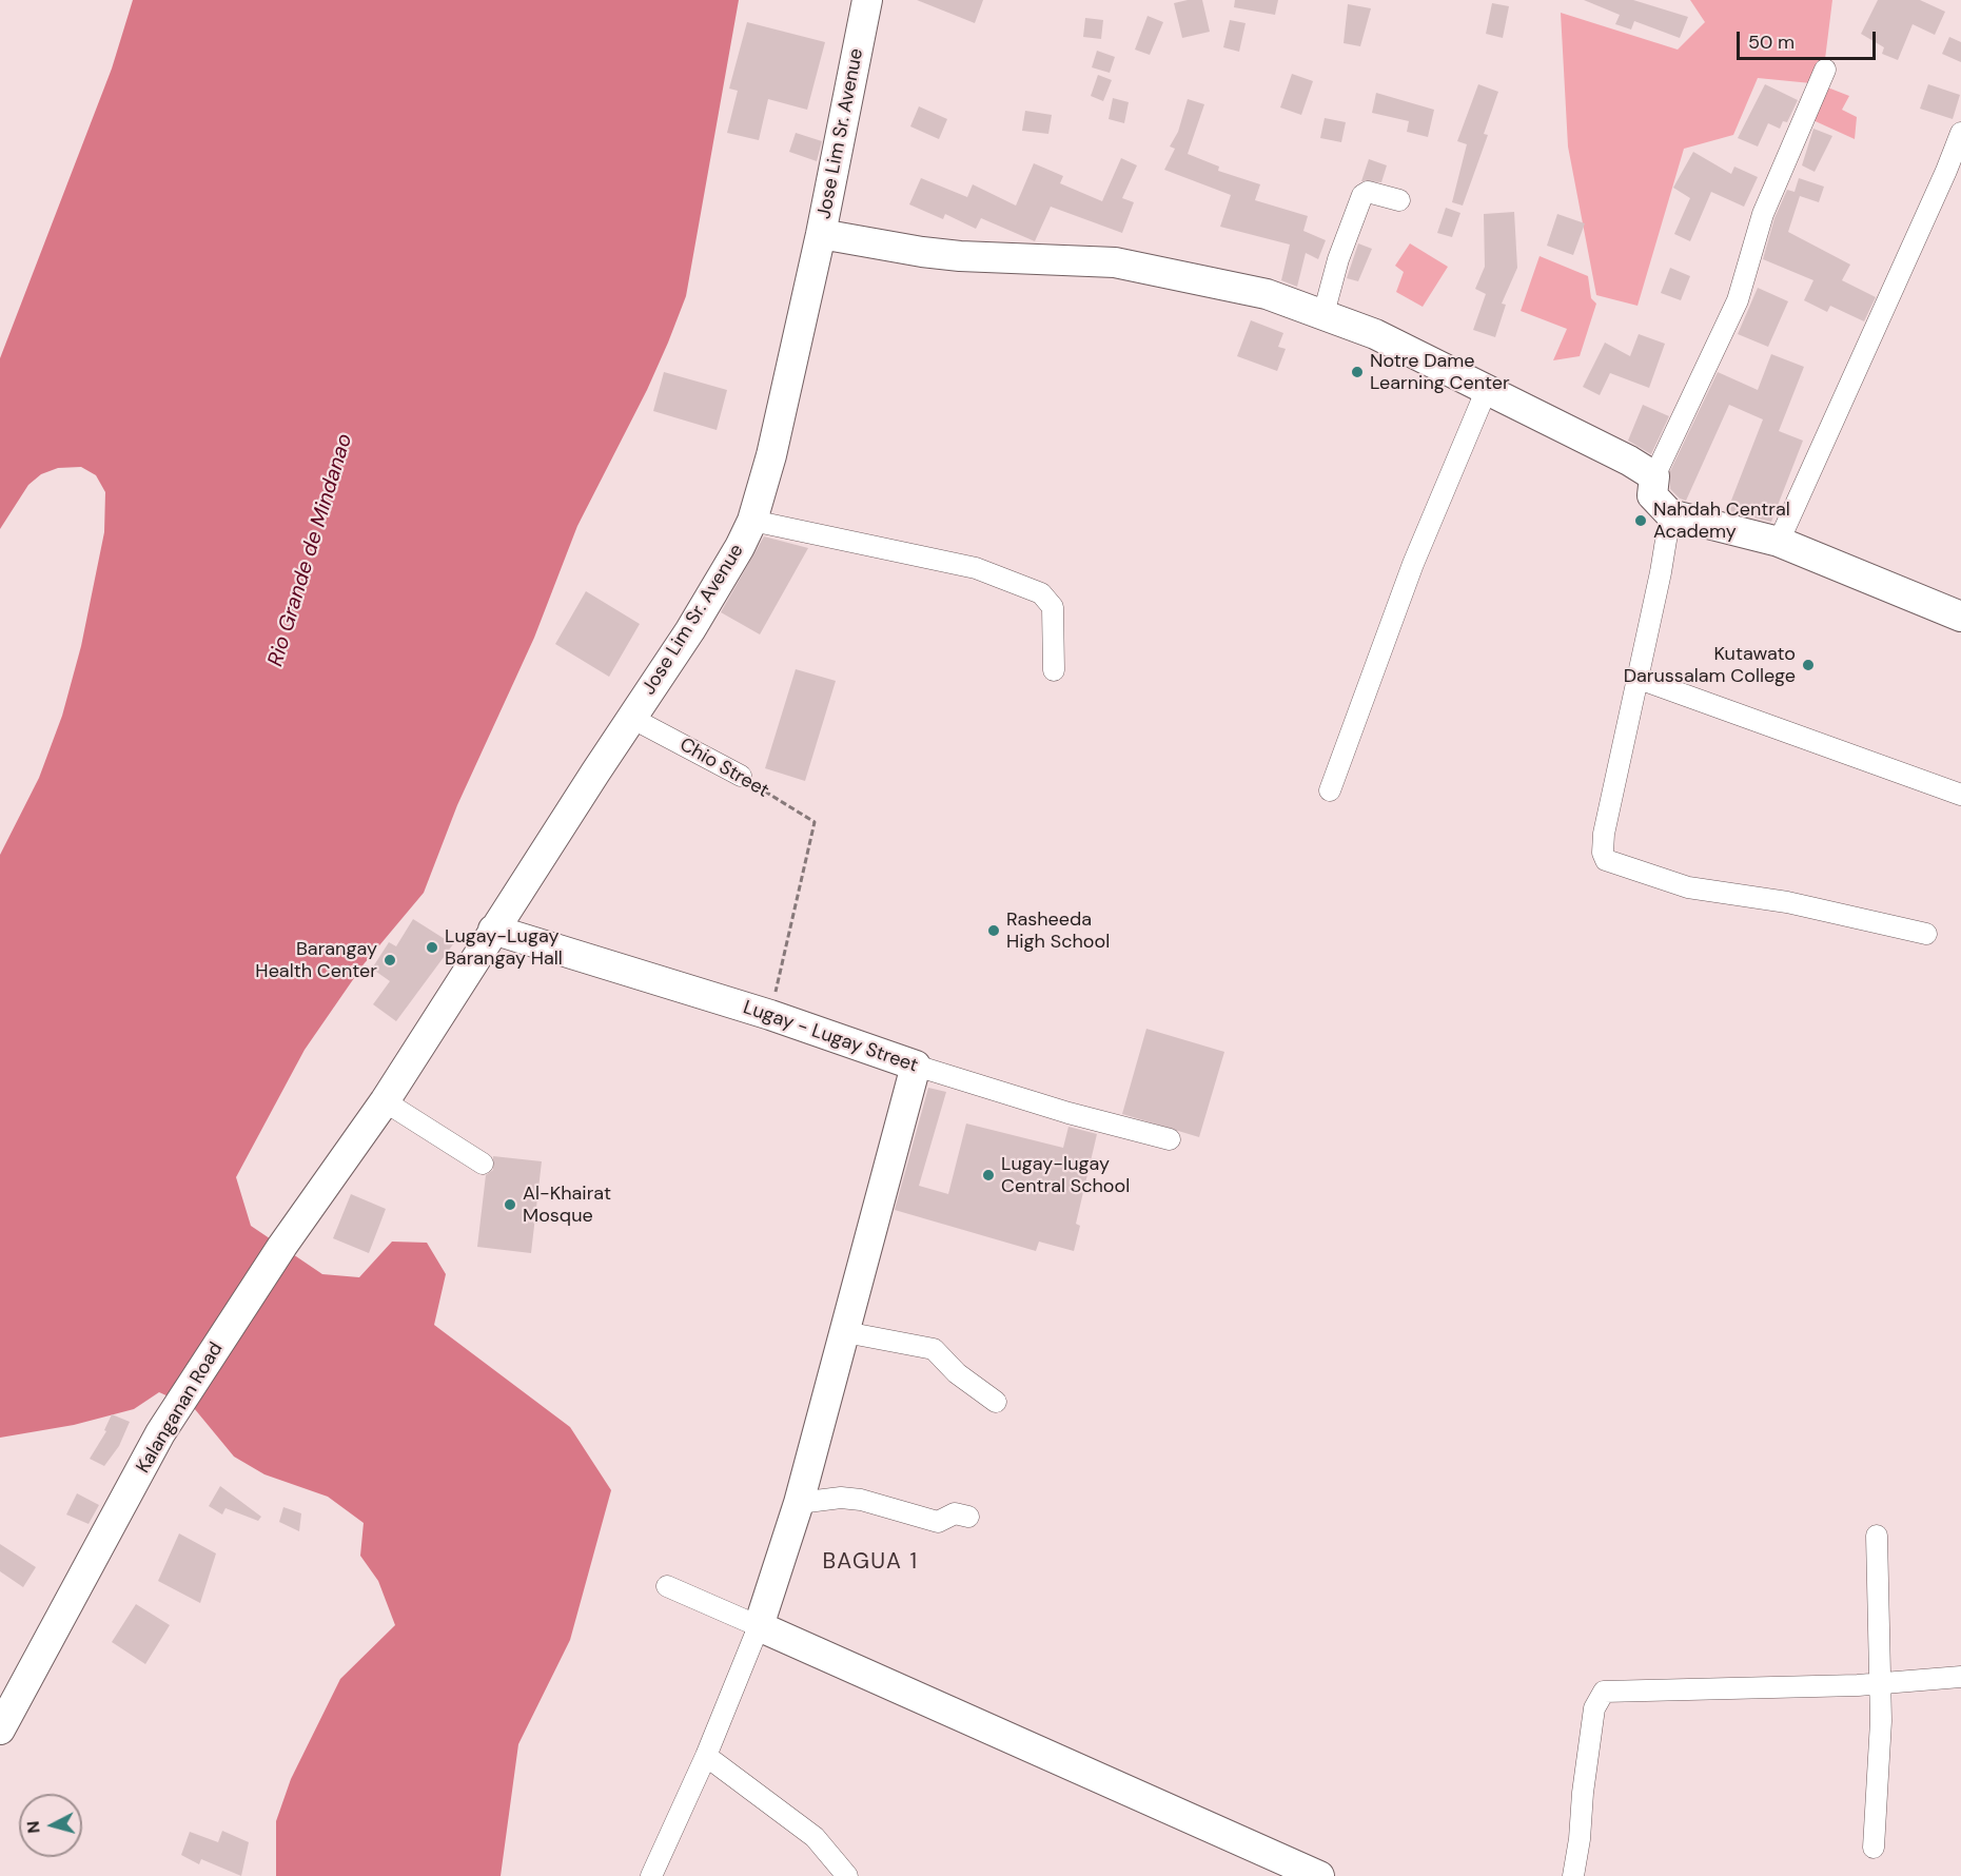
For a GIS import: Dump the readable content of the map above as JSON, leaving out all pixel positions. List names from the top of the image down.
{
  "streets": {
    "street": [
      "Jose Lim Sr. Avenue",
      "Chio Street",
      "Lugay - Lugay Street",
      "Kalanganan Road"
    ]
  },
  "crossings": [
    ["Jose Lim Sr. Avenue", "Chio Street"],
    ["Jose Lim Sr. Avenue", "Lugay - Lugay Street"],
    ["Jose Lim Sr. Avenue", "Kalanganan Road"],
    ["Chio Street", "Lugay - Lugay Street"]
  ],
  "districts": ["BAGUA 1"],
  "water": ["Rio Grande de Mindanao"],
  "places": [
    "Notre Dame Learning Center",
    "Nahdah Central Academy",
    "Kutawato Darussalam College",
    "Rasheeda High School",
    "Lugay-Lugay Barangay Hall",
    "Barangay Health Center",
    "Lugay-lugay Central School",
    "Al-Khairat Mosque"
  ],
  "scale_bar": "50 m",
  "north": "left"
}
